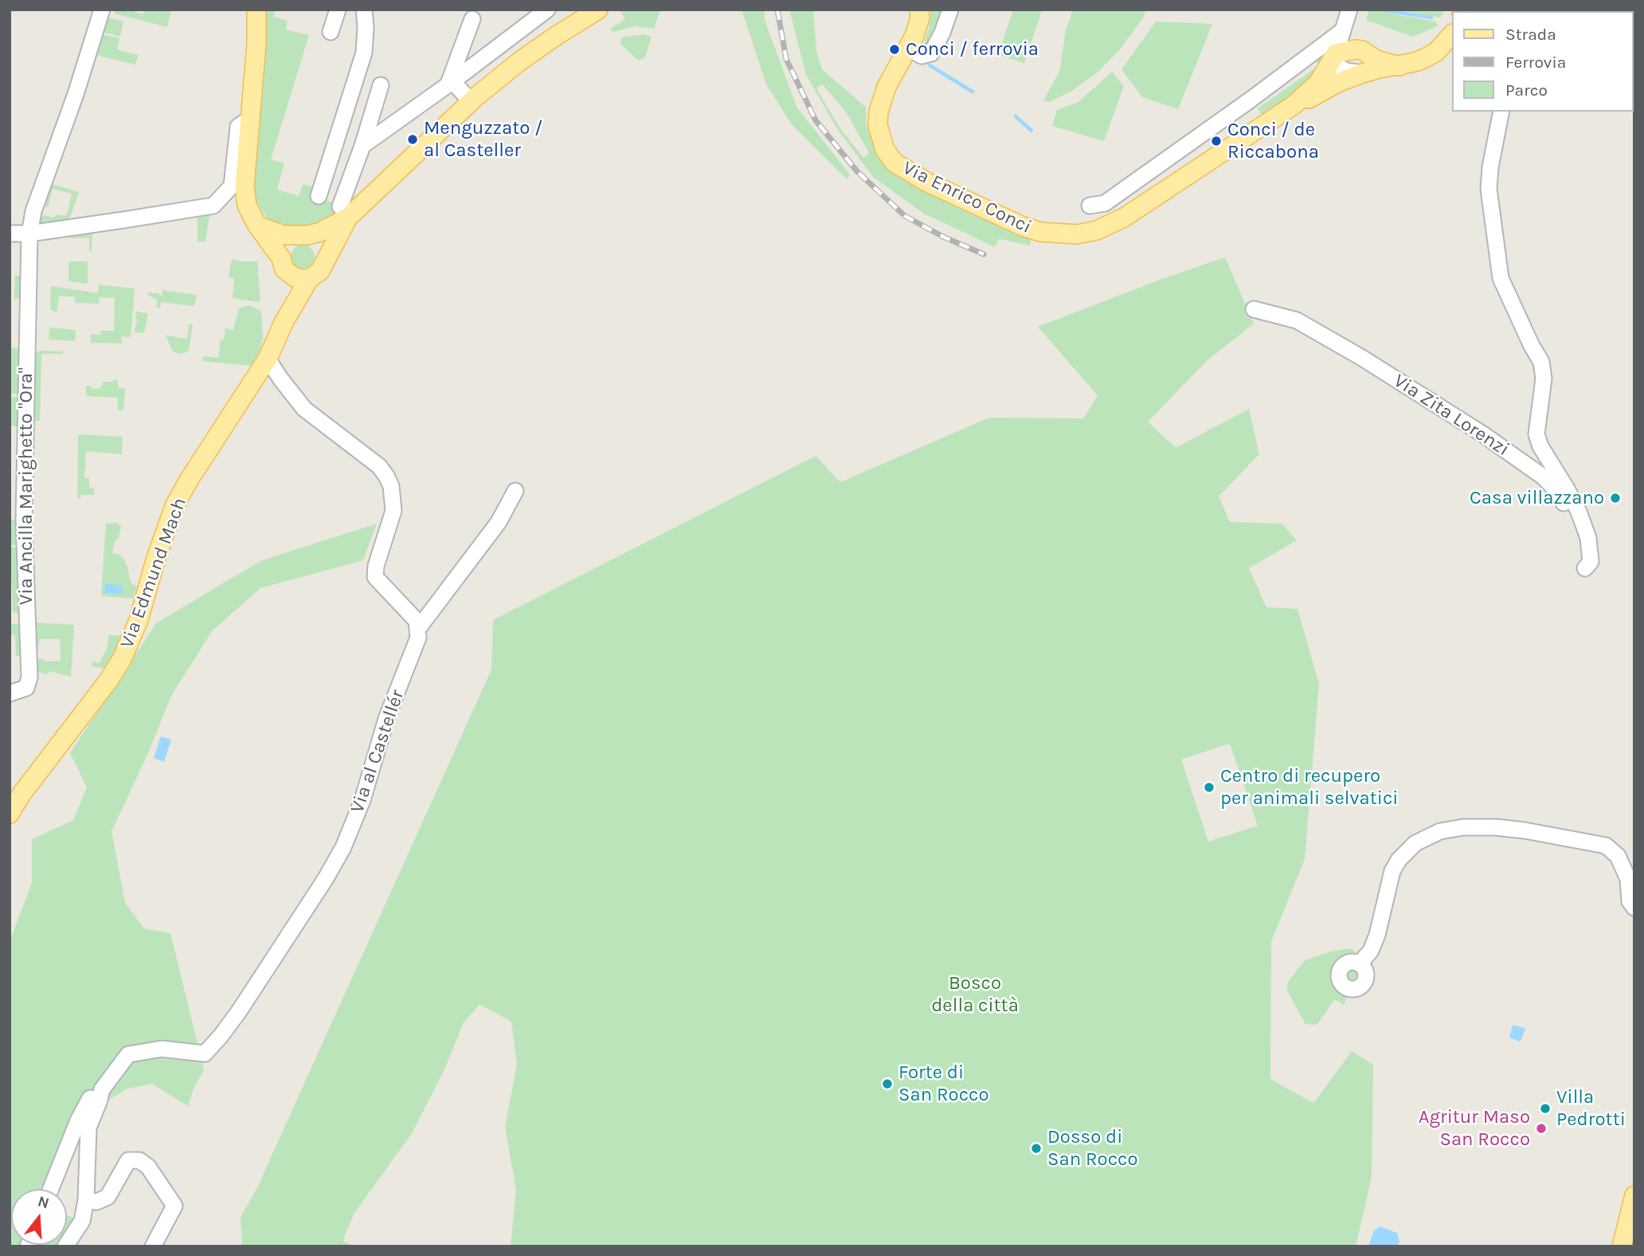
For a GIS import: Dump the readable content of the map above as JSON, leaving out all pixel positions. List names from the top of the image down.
{
  "streets": {
    "main road": ["Via Enrico Conci", "Via Edmund Mach"],
    "street": ["Via Zita Lorenzi", "Via Ancilla Marighetto \"Ora\"", "Via al Castellér"]
  },
  "parks": ["Bosco della città"],
  "places": [
    "Conci / ferrovia",
    "Menguzzato / al Casteller",
    "Conci / de Riccabona",
    "Casa villazzano",
    "Centro di recupero per animali selvatici",
    "Forte di San Rocco",
    "Villa Pedrotti",
    "Agritur Maso San Rocco",
    "Dosso di San Rocco"
  ],
  "legend": ["Strada", "Ferrovia", "Parco"],
  "north": "top"
}
